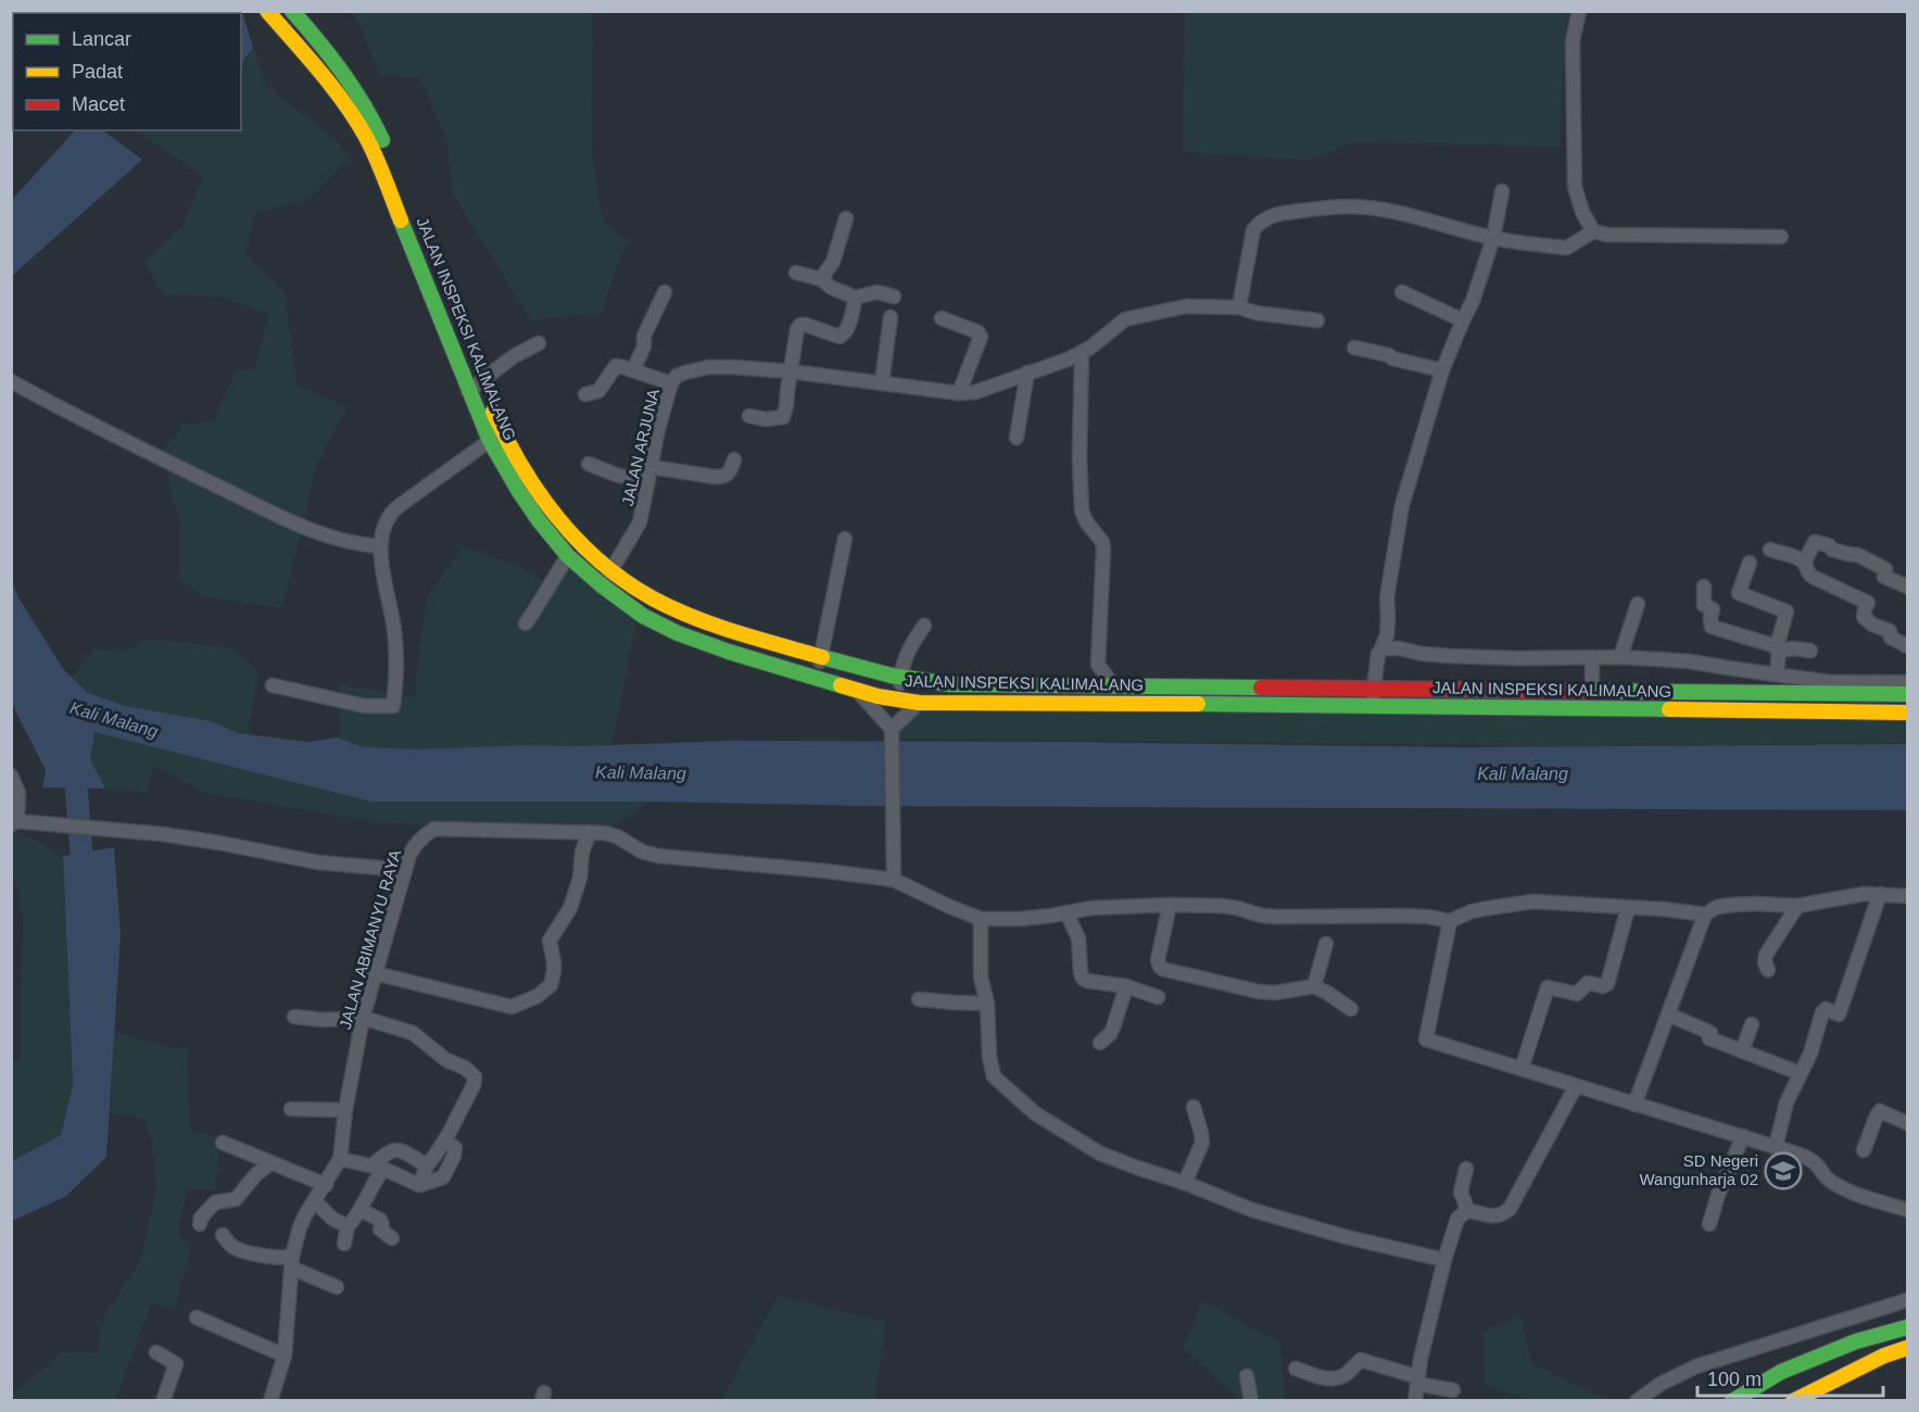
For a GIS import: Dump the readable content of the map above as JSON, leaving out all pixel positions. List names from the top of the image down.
{
  "streets": {
    "main road": ["JALAN INSPEKSI KALIMALANG"],
    "street": ["JALAN ARJUNA", "JALAN ABIMANYU RAYA"]
  },
  "crossings": [
    ["JALAN INSPEKSI KALIMALANG", "JALAN ARJUNA"]
  ],
  "water": ["Kali Malang"],
  "places": {
    "school or university": ["SD Negeri Wangunharja 02"]
  },
  "legend": ["Lancar", "Padat", "Macet"],
  "scale_bar": "100 m"
}
